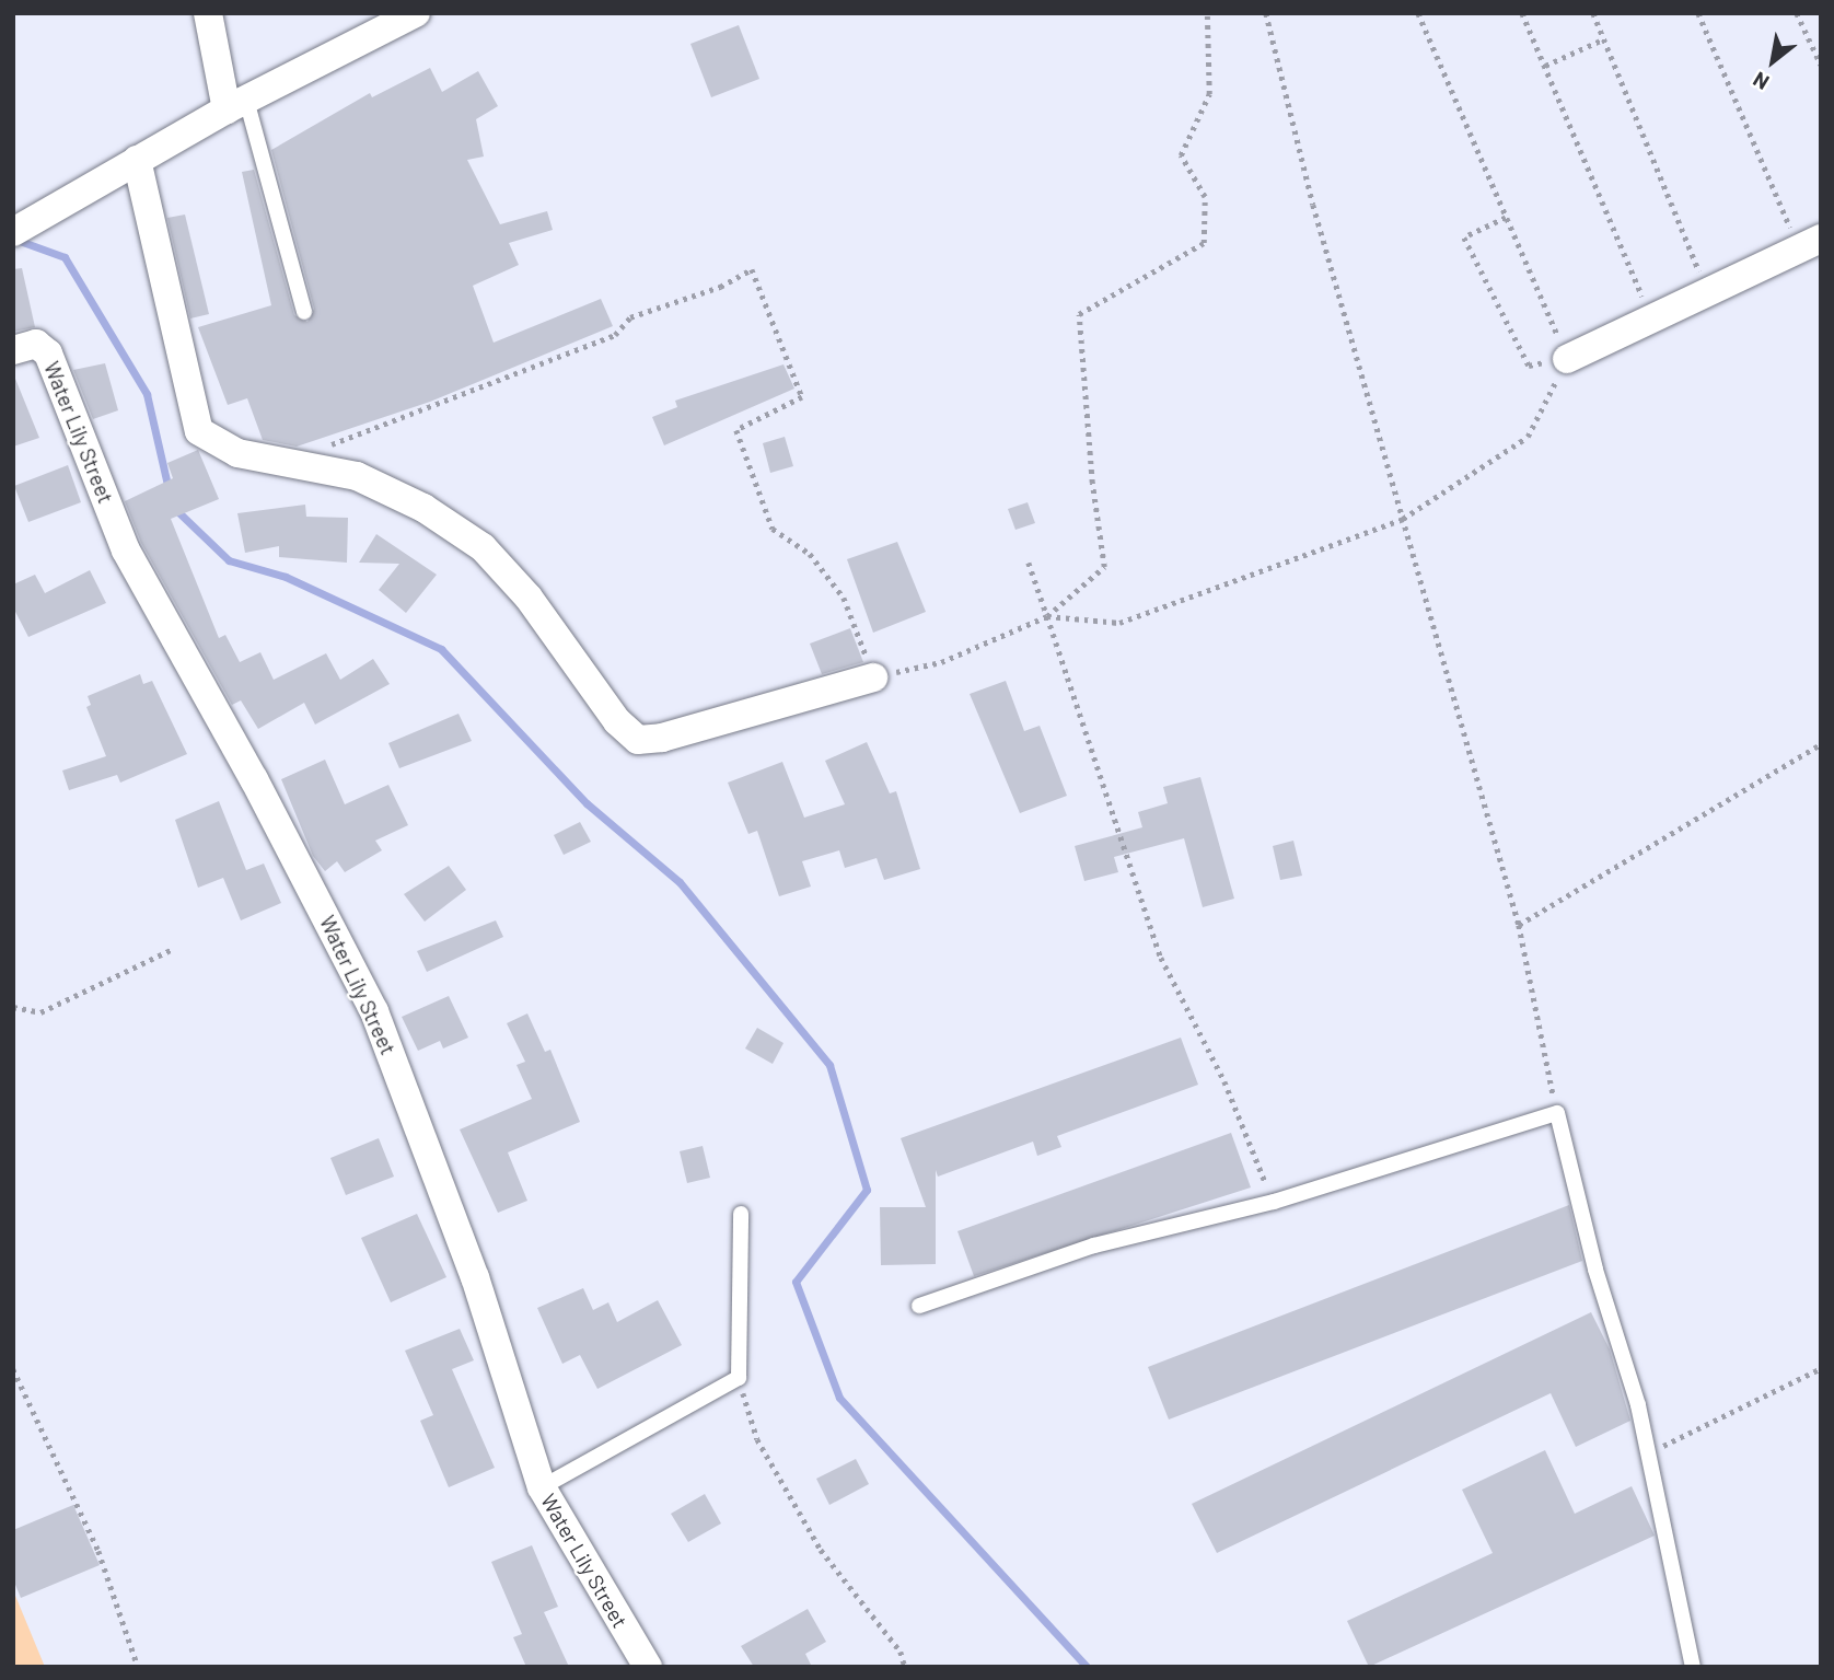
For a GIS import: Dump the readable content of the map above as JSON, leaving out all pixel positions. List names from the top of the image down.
{
  "streets": {
    "street": ["Water Lily Street"]
  },
  "north": "bottom left"
}
